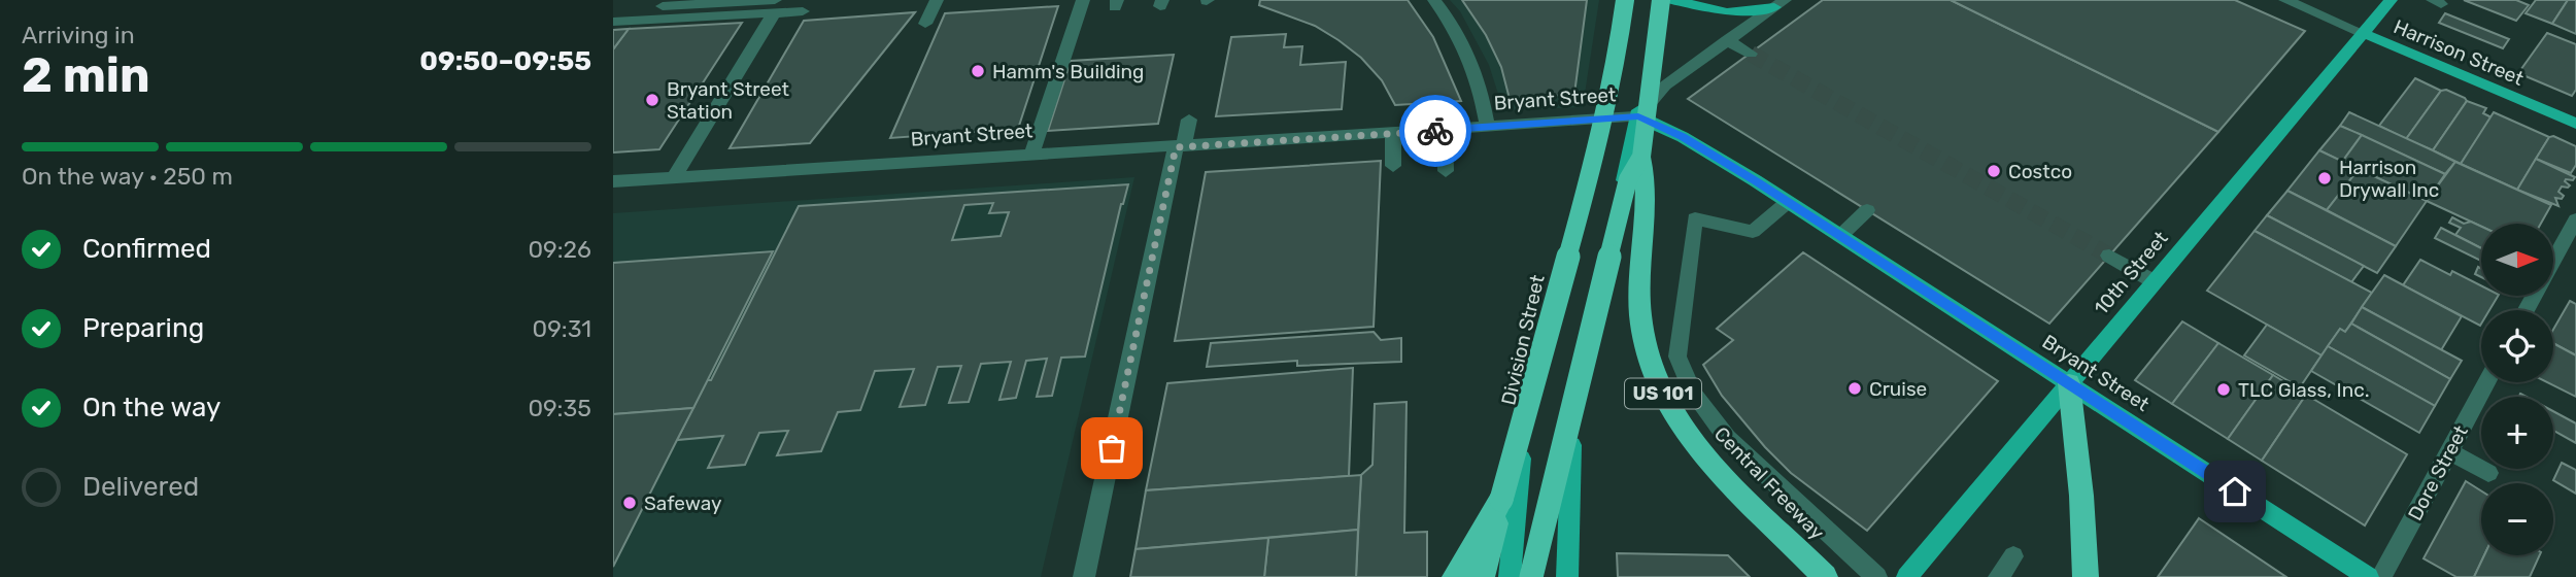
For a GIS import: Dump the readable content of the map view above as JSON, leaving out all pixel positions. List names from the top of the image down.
{
  "streets": {
    "highway": ["US 101", "Central Freeway"],
    "main road": [
      "Harrison Street",
      "Bryant Street",
      "10th Street",
      "Division Street"
    ],
    "street": ["Dore Street"]
  },
  "crossings": [
    ["Harrison Street", "10th Street"],
    ["Bryant Street", "10th Street"],
    ["Bryant Street", "Division Street"]
  ],
  "places": [
    "Hamm's Building",
    "Bryant Street Station",
    "Costco",
    "Harrison Drywall Inc",
    "Cruise",
    "TLC Glass, Inc.",
    "Safeway"
  ],
  "north": "right",
  "page": {
    "heading": ["2 min", "Arriving in", "09:50–09:55"],
    "bar": "On the way · 250 m",
    "list": [
      ["Confirmed", "09:26"],
      ["Preparing", "09:31"],
      ["On the way", "09:35"],
      "Delivered"
    ],
    "map_buttons": ["+", "−"]
  }
}
